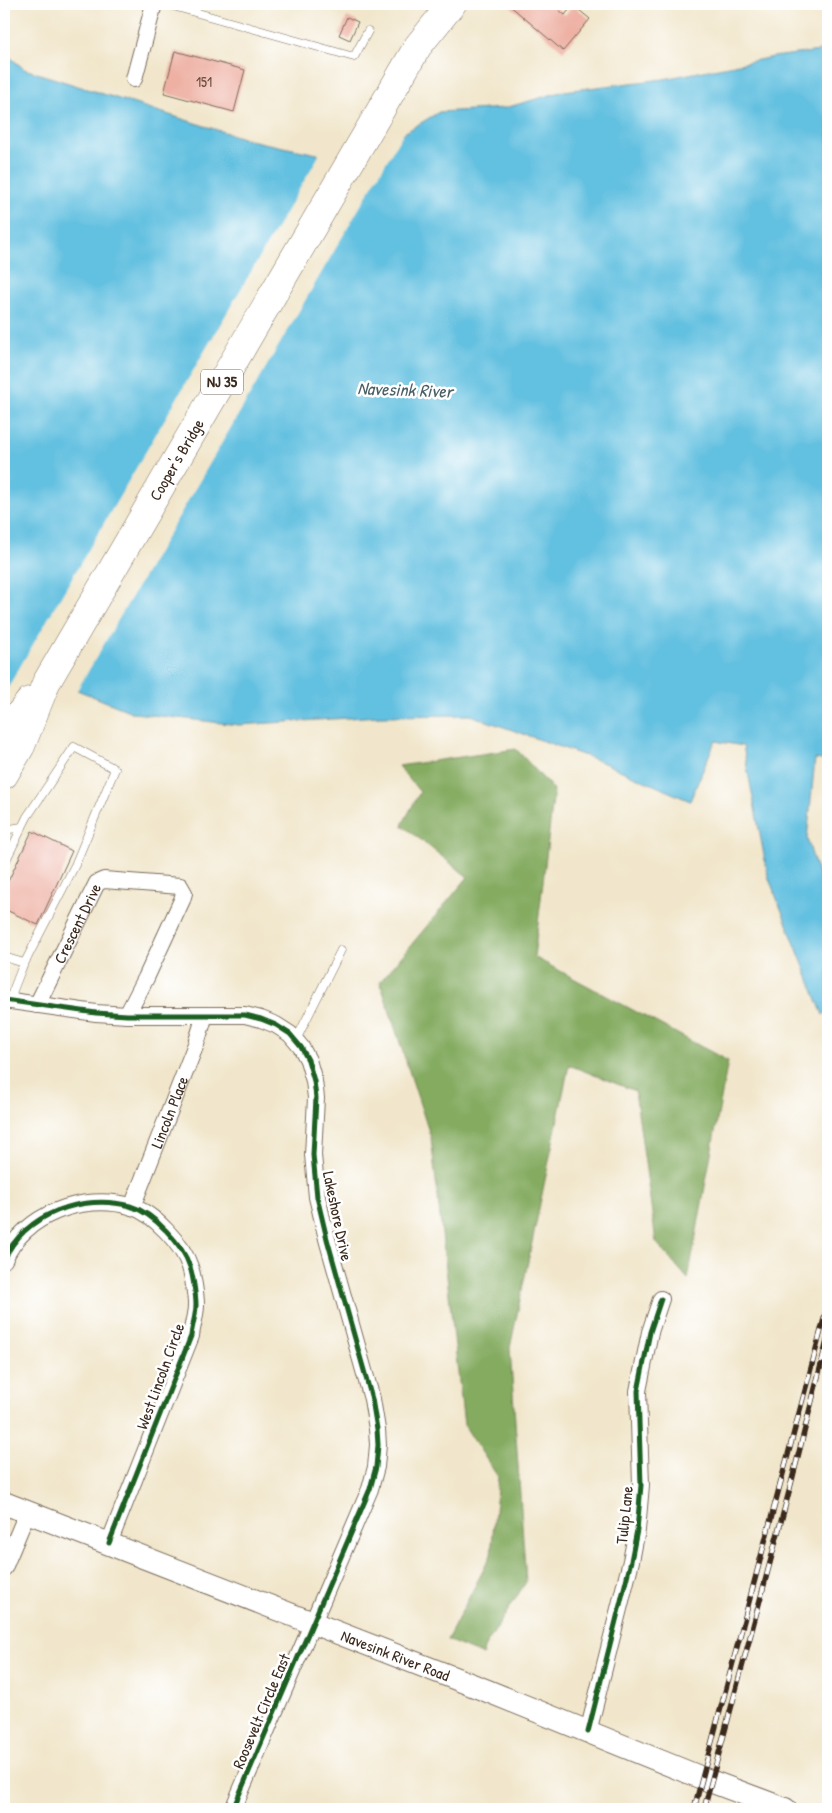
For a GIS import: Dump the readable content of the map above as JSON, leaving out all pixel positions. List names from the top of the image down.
{
  "streets": {
    "highway": ["NJ 35", "Cooper's Bridge"],
    "main road": ["Navesink River Road"],
    "street": [
      "Crescent Drive",
      "Lincoln Place",
      "Lakeshore Drive",
      "West Lincoln Circle",
      "Tulip Lane",
      "Roosevelt Circle East"
    ]
  },
  "crossings": [
    ["NJ 35", "Cooper's Bridge"],
    ["Crescent Drive", "Lakeshore Drive"],
    ["Lincoln Place", "Lakeshore Drive"],
    ["Lincoln Place", "West Lincoln Circle"],
    ["Lakeshore Drive", "Navesink River Road"],
    ["Lakeshore Drive", "Roosevelt Circle East"],
    ["West Lincoln Circle", "Navesink River Road"],
    ["Tulip Lane", "Navesink River Road"],
    ["Navesink River Road", "Roosevelt Circle East"]
  ],
  "water": ["Navesink River"],
  "house_numbers": ["151"]
}
